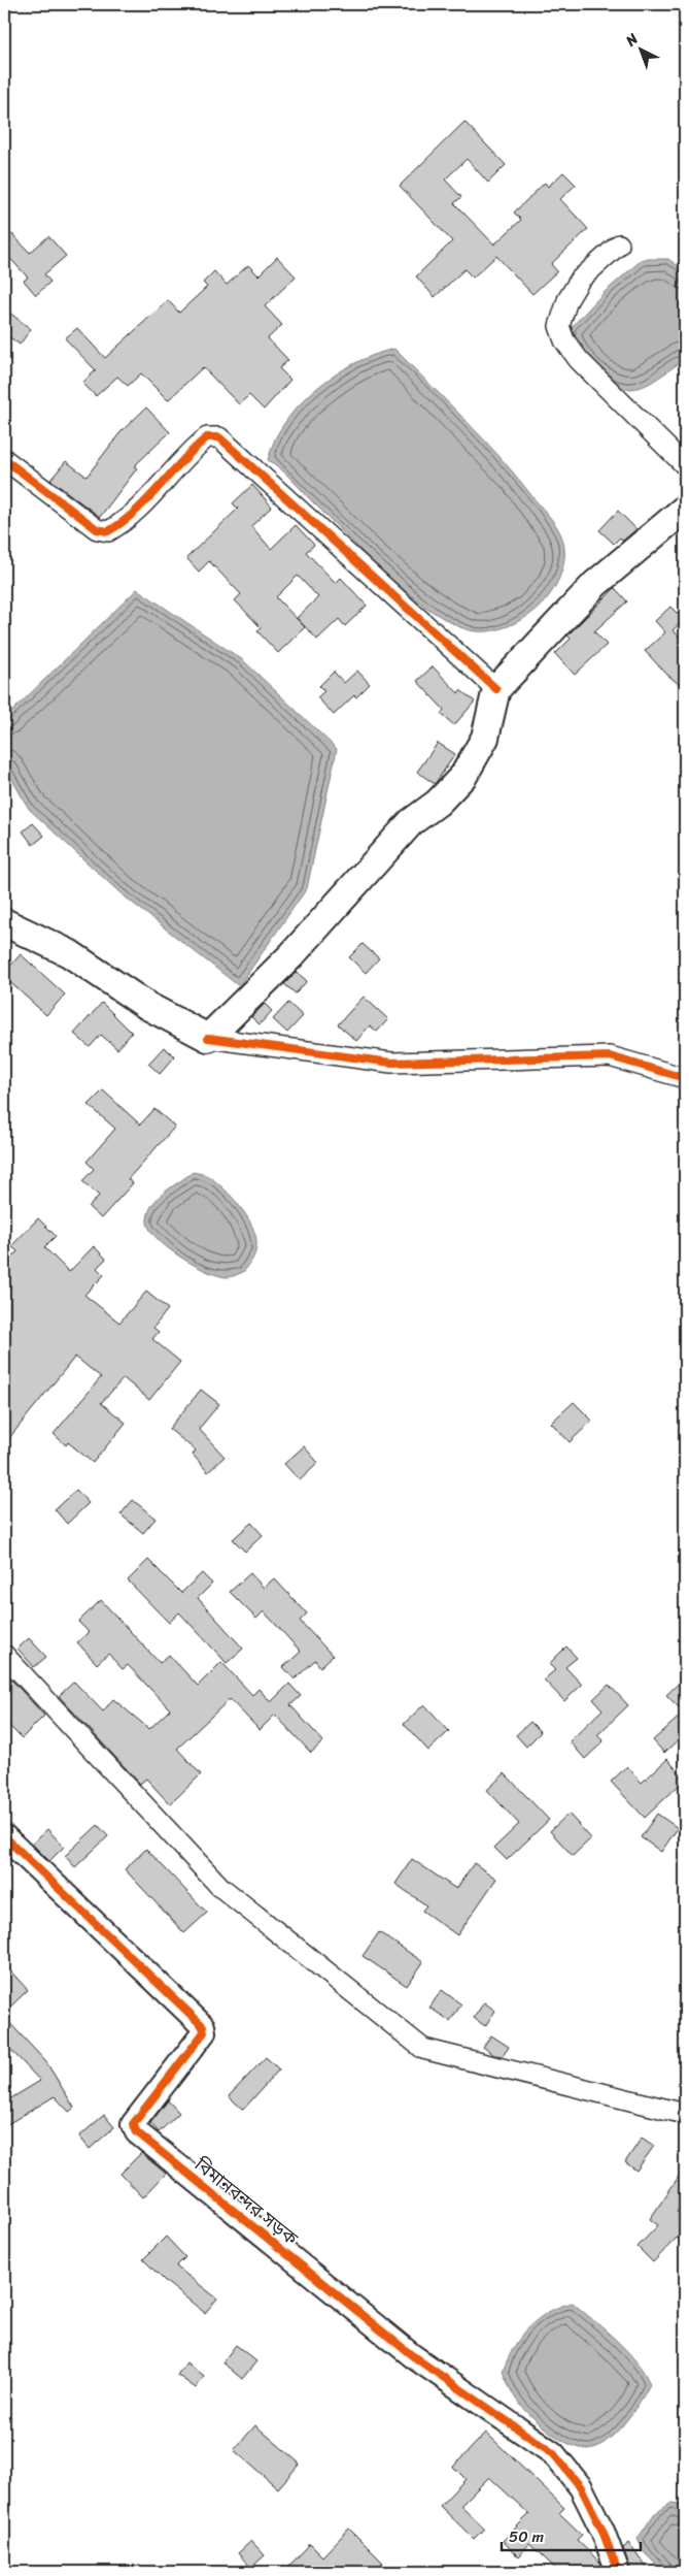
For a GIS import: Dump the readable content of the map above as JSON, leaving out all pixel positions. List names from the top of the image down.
{
  "streets": {
    "street": ["বিমানবন্দর সড়ক"]
  },
  "scale_bar": "50 m",
  "north": "top left"
}
